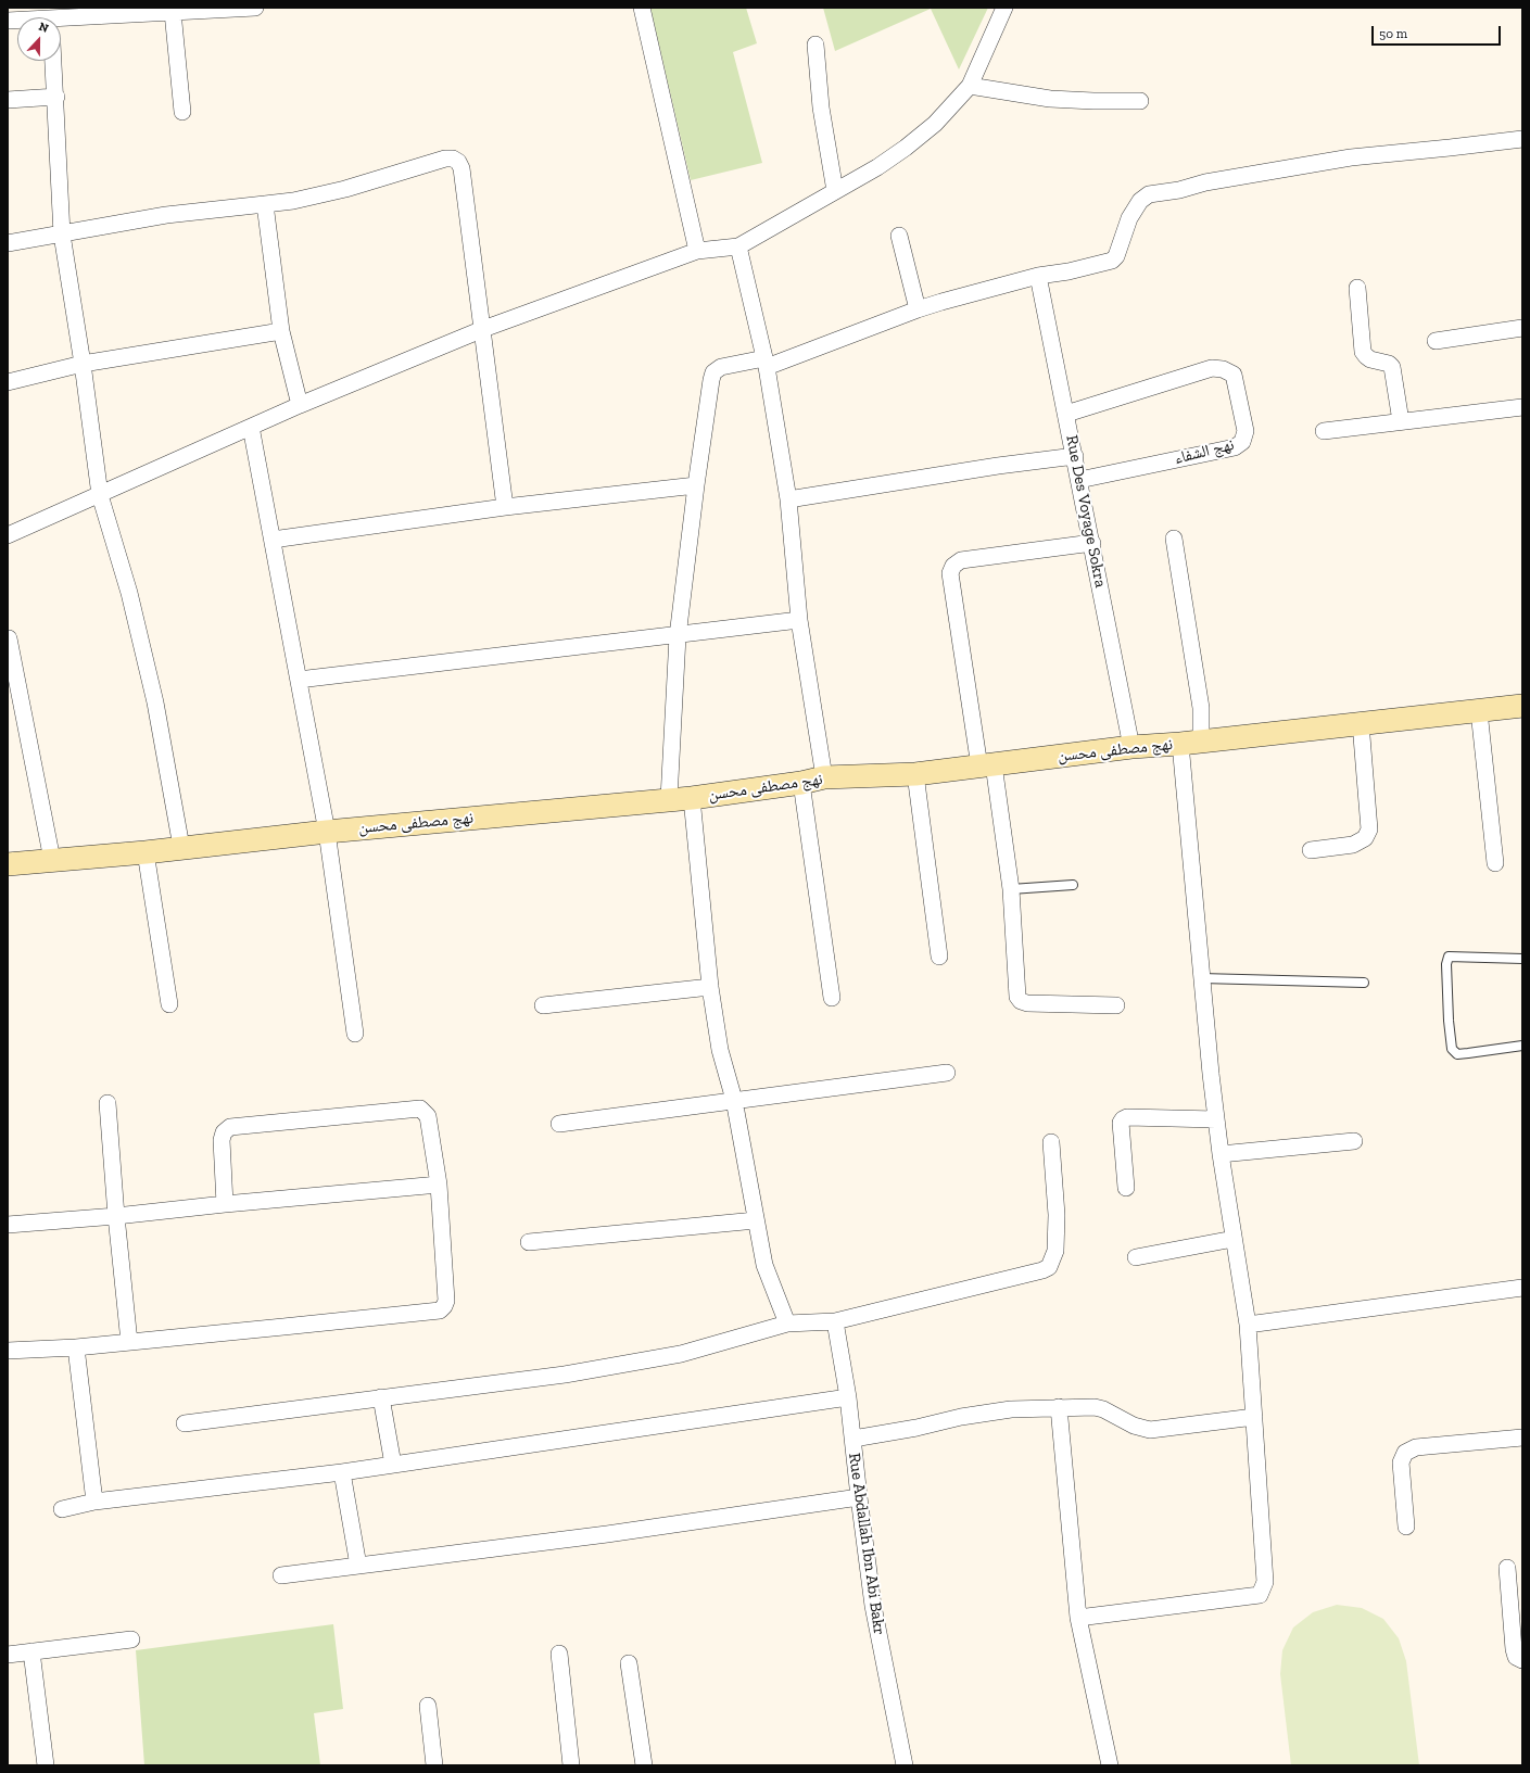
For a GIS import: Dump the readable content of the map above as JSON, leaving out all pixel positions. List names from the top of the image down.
{
  "streets": {
    "main road": ["نهج مصطفى محسن"],
    "street": ["نهج الشفاء", "Rue Des Voyage Sokra", "Rue Abdallah Ibn Abi Bakr"]
  },
  "crossings": [
    ["نهج الشفاء", "Rue Des Voyage Sokra"],
    ["Rue Des Voyage Sokra", "نهج مصطفى محسن"]
  ],
  "scale_bar": "50 m",
  "north": "top"
}
